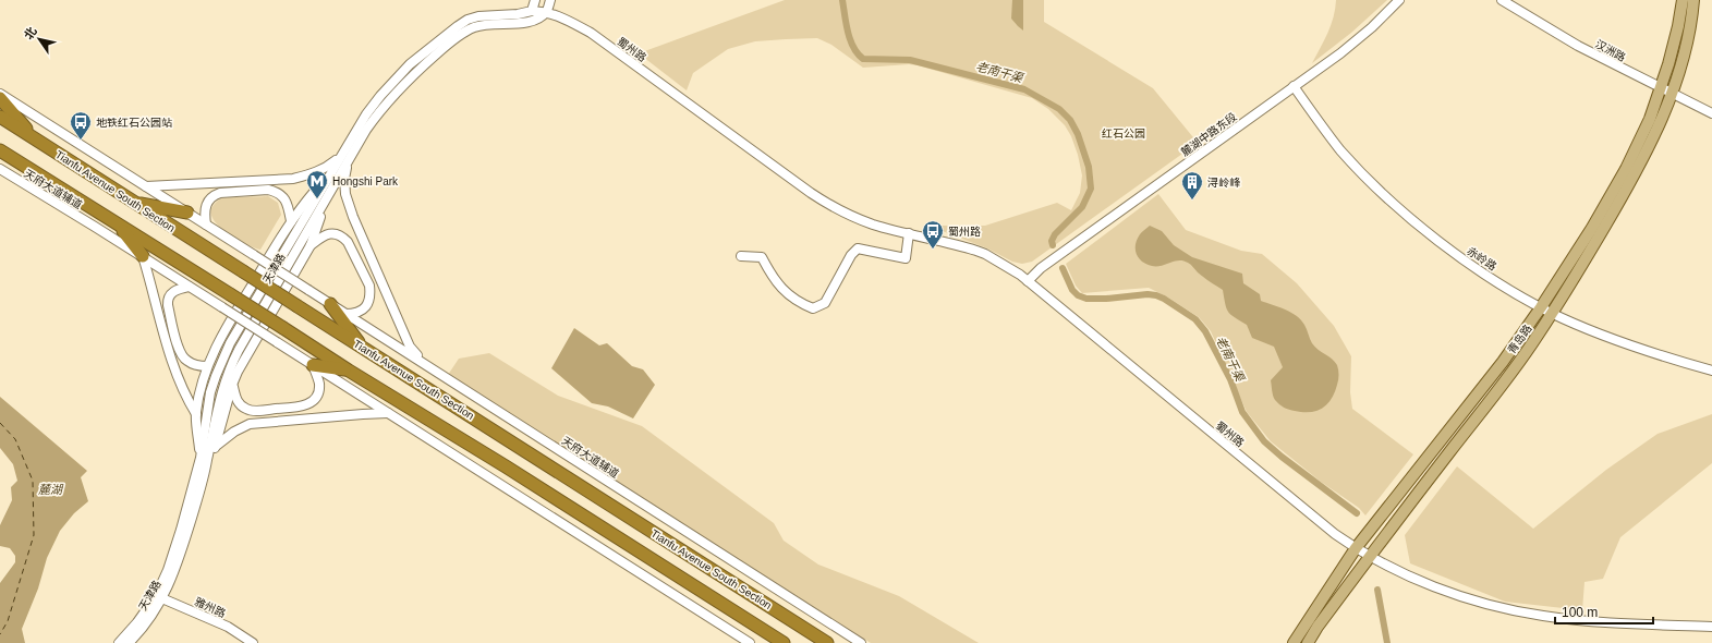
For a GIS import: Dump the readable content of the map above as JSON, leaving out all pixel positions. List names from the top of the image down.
{
  "streets": {
    "highway": ["Tianfu Avenue South Section"],
    "main road": ["青岛路"],
    "street": [
      "蜀州路",
      "汉洲路",
      "麓湖中路东段",
      "天府大道辅道",
      "赤岭路",
      "天津路",
      "雅州路"
    ]
  },
  "crossings": [
    ["蜀州路", "麓湖中路东段"],
    ["蜀州路", "天津路"],
    ["蜀州路", "青岛路"],
    ["汉洲路", "青岛路"],
    ["麓湖中路东段", "赤岭路"],
    ["赤岭路", "青岛路"],
    ["天津路", "雅州路"]
  ],
  "water": ["老南干渠", "麓湖"],
  "parks": ["红石公园"],
  "places": {
    "bus stop": ["地铁红石公园站", "蜀州路"],
    "metro station": ["Hongshi Park"],
    "building": ["浔岭峰"]
  },
  "scale_bar": "100 m",
  "north": "top left"
}
